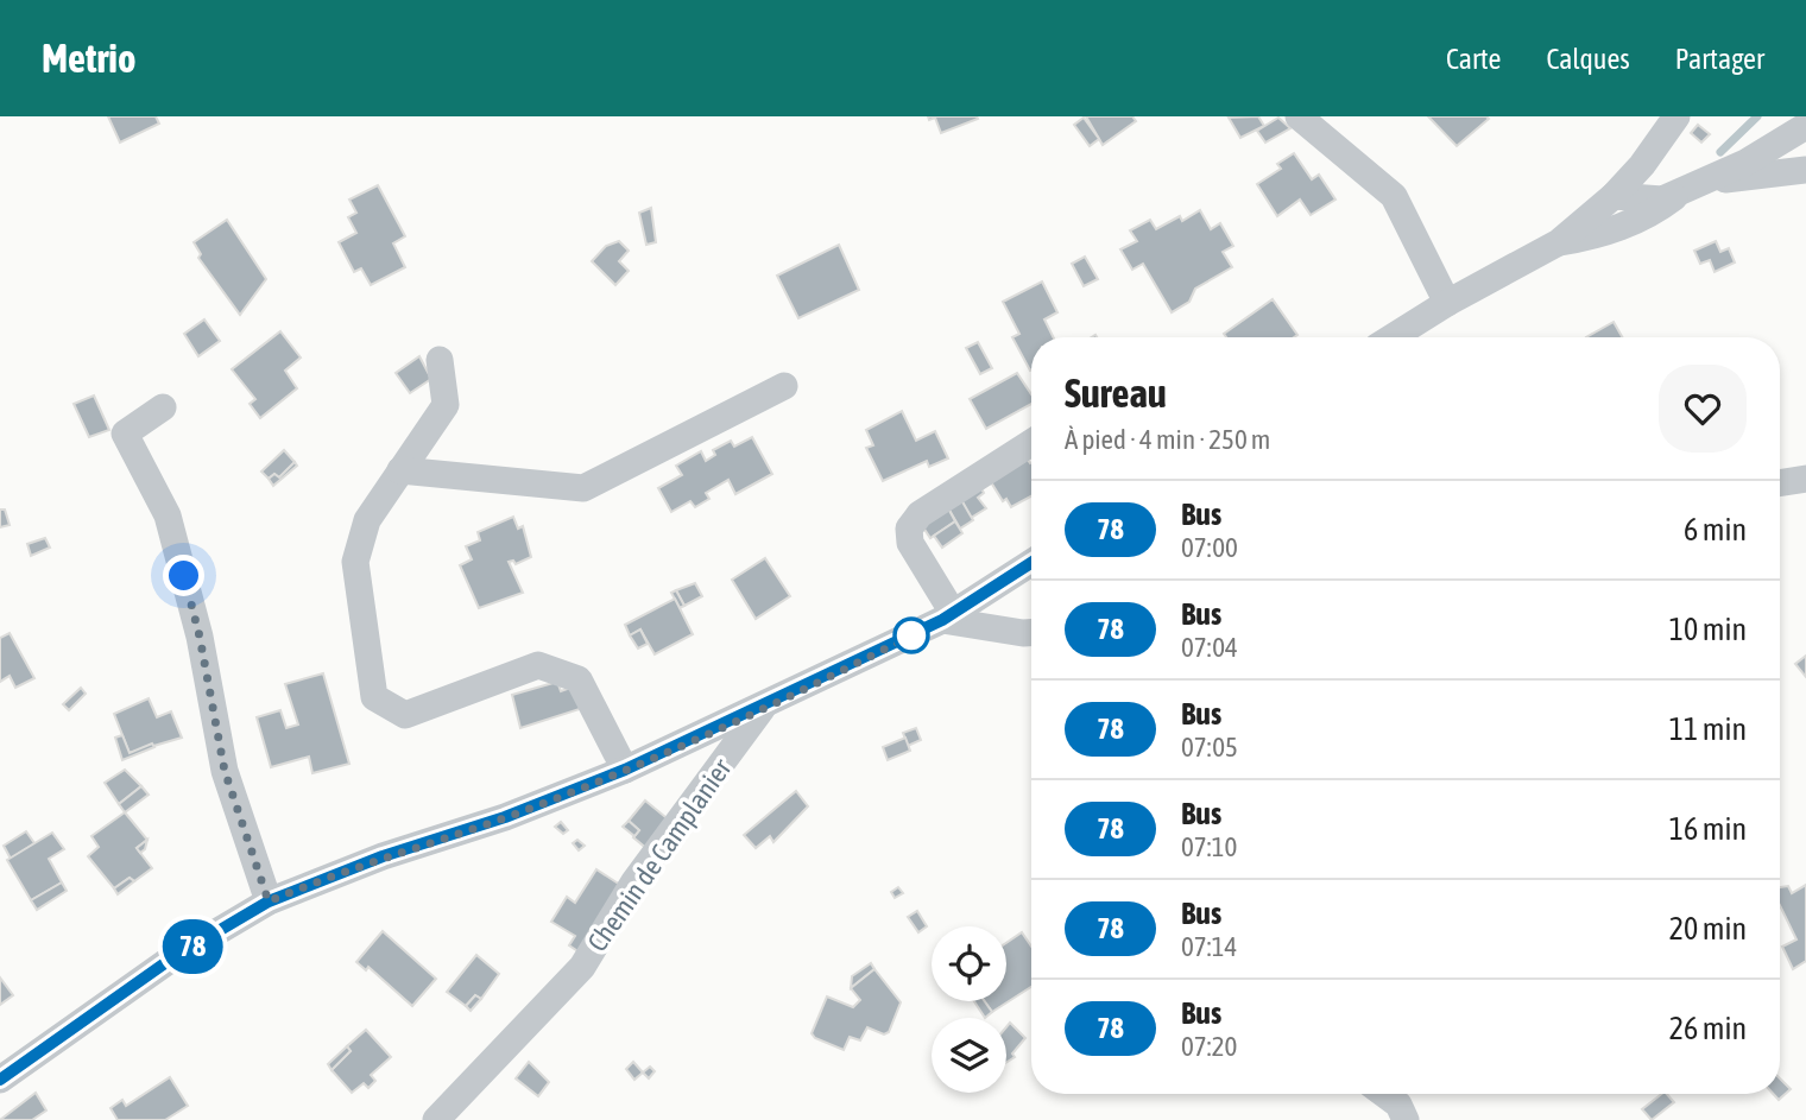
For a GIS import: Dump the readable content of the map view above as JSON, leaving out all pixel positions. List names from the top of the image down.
{
  "streets": {
    "street": ["Chemin de Camplanier"]
  },
  "lines": ["bus line 78"],
  "page": {
    "header": "Metrio",
    "nav": ["Carte", "Calques", "Partager"],
    "on_map": "78",
    "heading": ["Sureau", "À pied · 4 min · 250 m"],
    "list": [
      {
        "mark": "78",
        "name": "Bus",
        "note": "07:00",
        "value": "6 min"
      },
      {
        "mark": "78",
        "name": "Bus",
        "note": "07:04",
        "value": "10 min"
      },
      {
        "mark": "78",
        "name": "Bus",
        "note": "07:05",
        "value": "11 min"
      },
      {
        "mark": "78",
        "name": "Bus",
        "note": "07:10",
        "value": "16 min"
      },
      {
        "mark": "78",
        "name": "Bus",
        "note": "07:14",
        "value": "20 min"
      },
      {
        "mark": "78",
        "name": "Bus",
        "note": "07:20",
        "value": "26 min"
      }
    ]
  }
}
